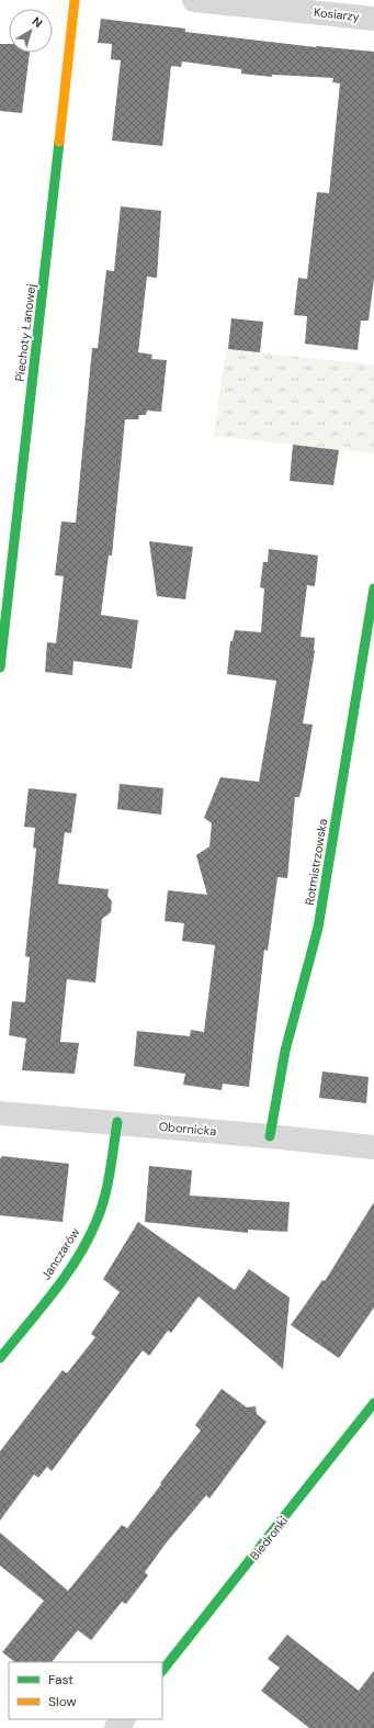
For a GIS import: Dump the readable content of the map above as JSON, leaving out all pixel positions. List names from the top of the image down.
{
  "streets": {
    "street": [
      "Kosiarzy",
      "Piechoty Łanowej",
      "Rotmistrzowska",
      "Obornicka",
      "Janczarów",
      "Biedronki"
    ]
  },
  "crossings": [
    ["Rotmistrzowska", "Obornicka"],
    ["Obornicka", "Janczarów"]
  ],
  "legend": ["Fast", "Slow"],
  "north": "top right"
}
